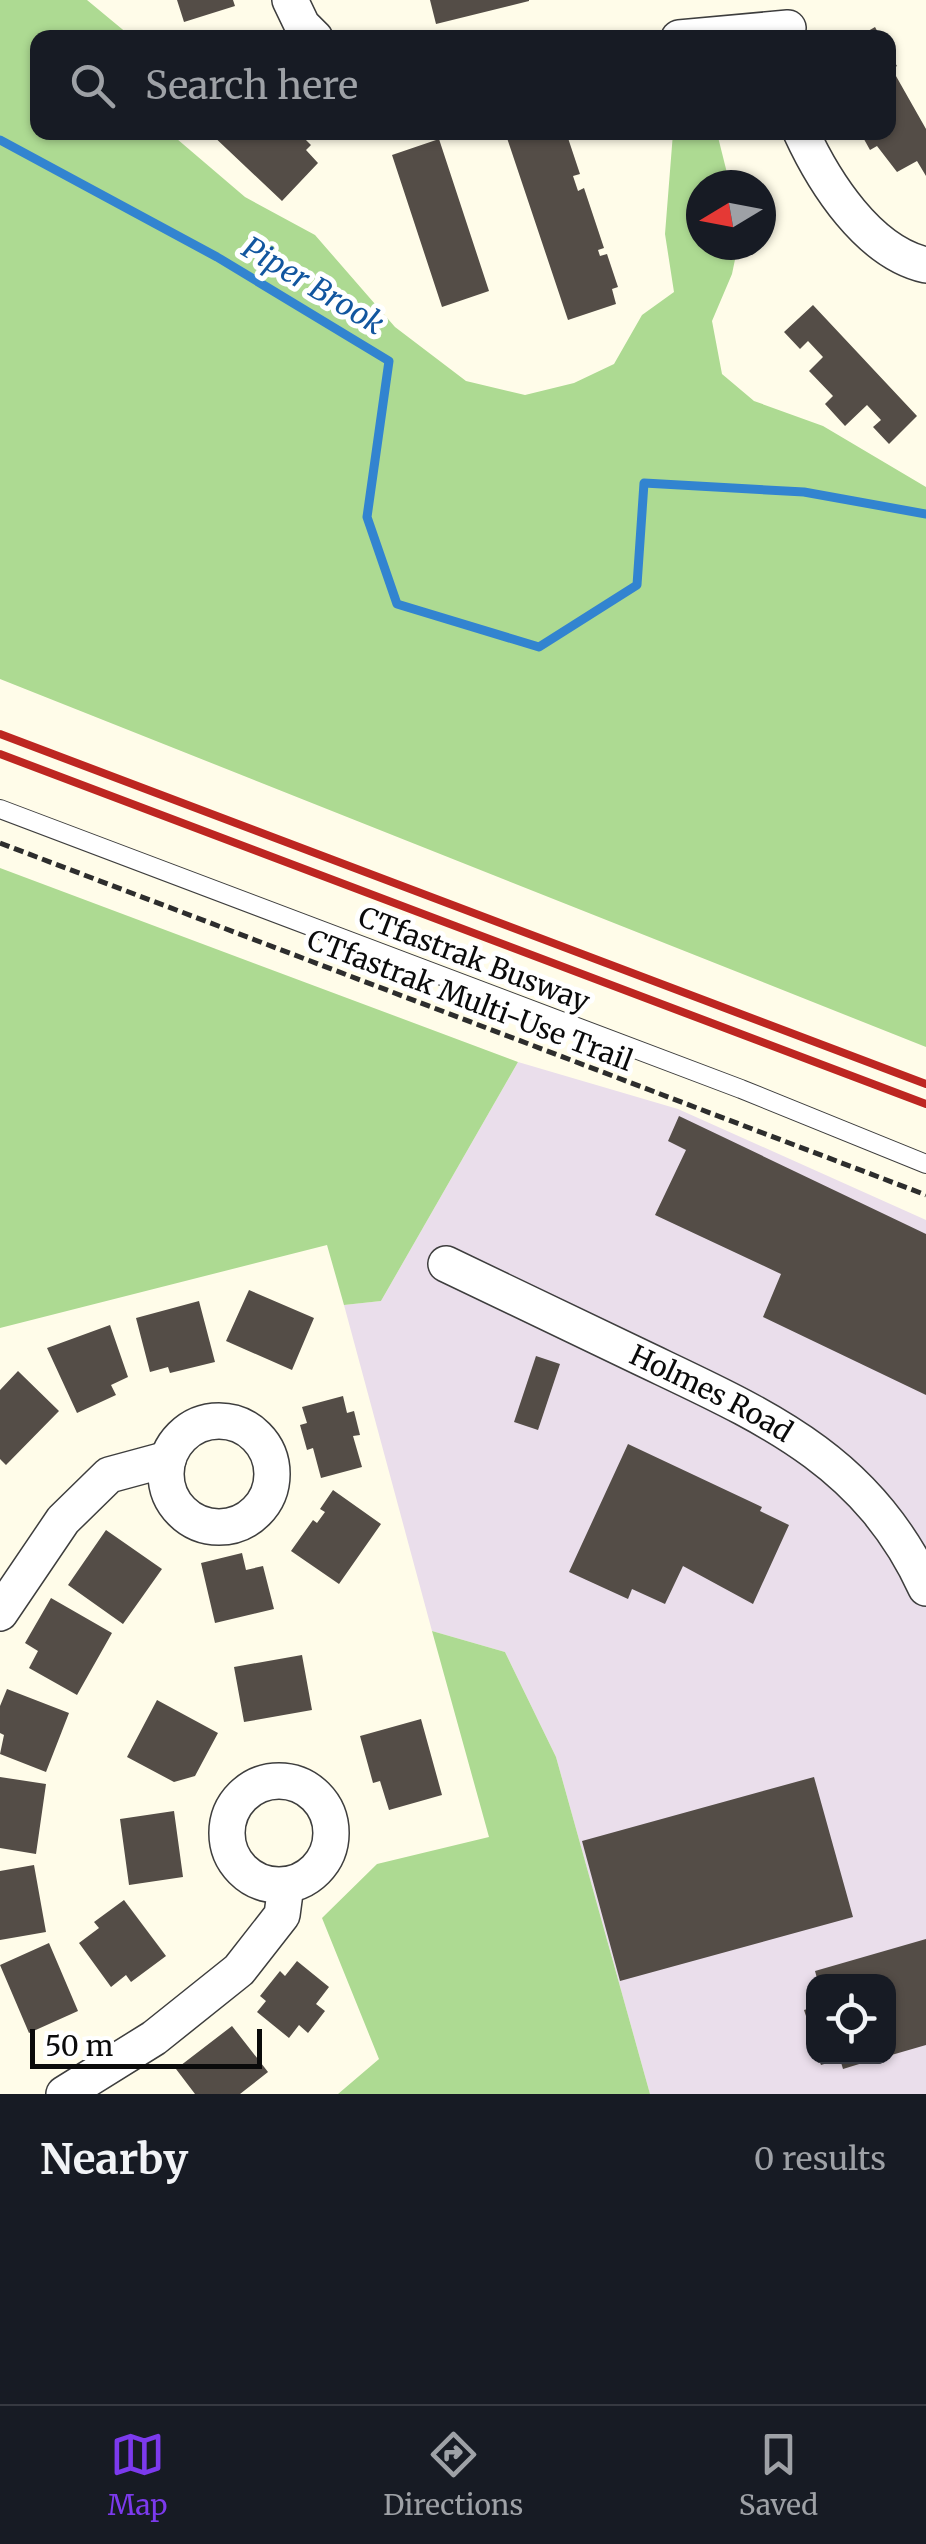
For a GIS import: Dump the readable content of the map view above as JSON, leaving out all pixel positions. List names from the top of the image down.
{
  "streets": {
    "street": ["Holmes Road"],
    "lane": ["CTfastrak Busway"],
    "path": ["CTfastrak Multi-Use Trail"]
  },
  "water": ["Piper Brook"],
  "scale_bar": "50 m",
  "north": "left",
  "page": {
    "search": "Search here",
    "scale": "50 m",
    "heading": ["Nearby", "0 results"],
    "nav": ["Map", "Directions", "Saved"]
  }
}
